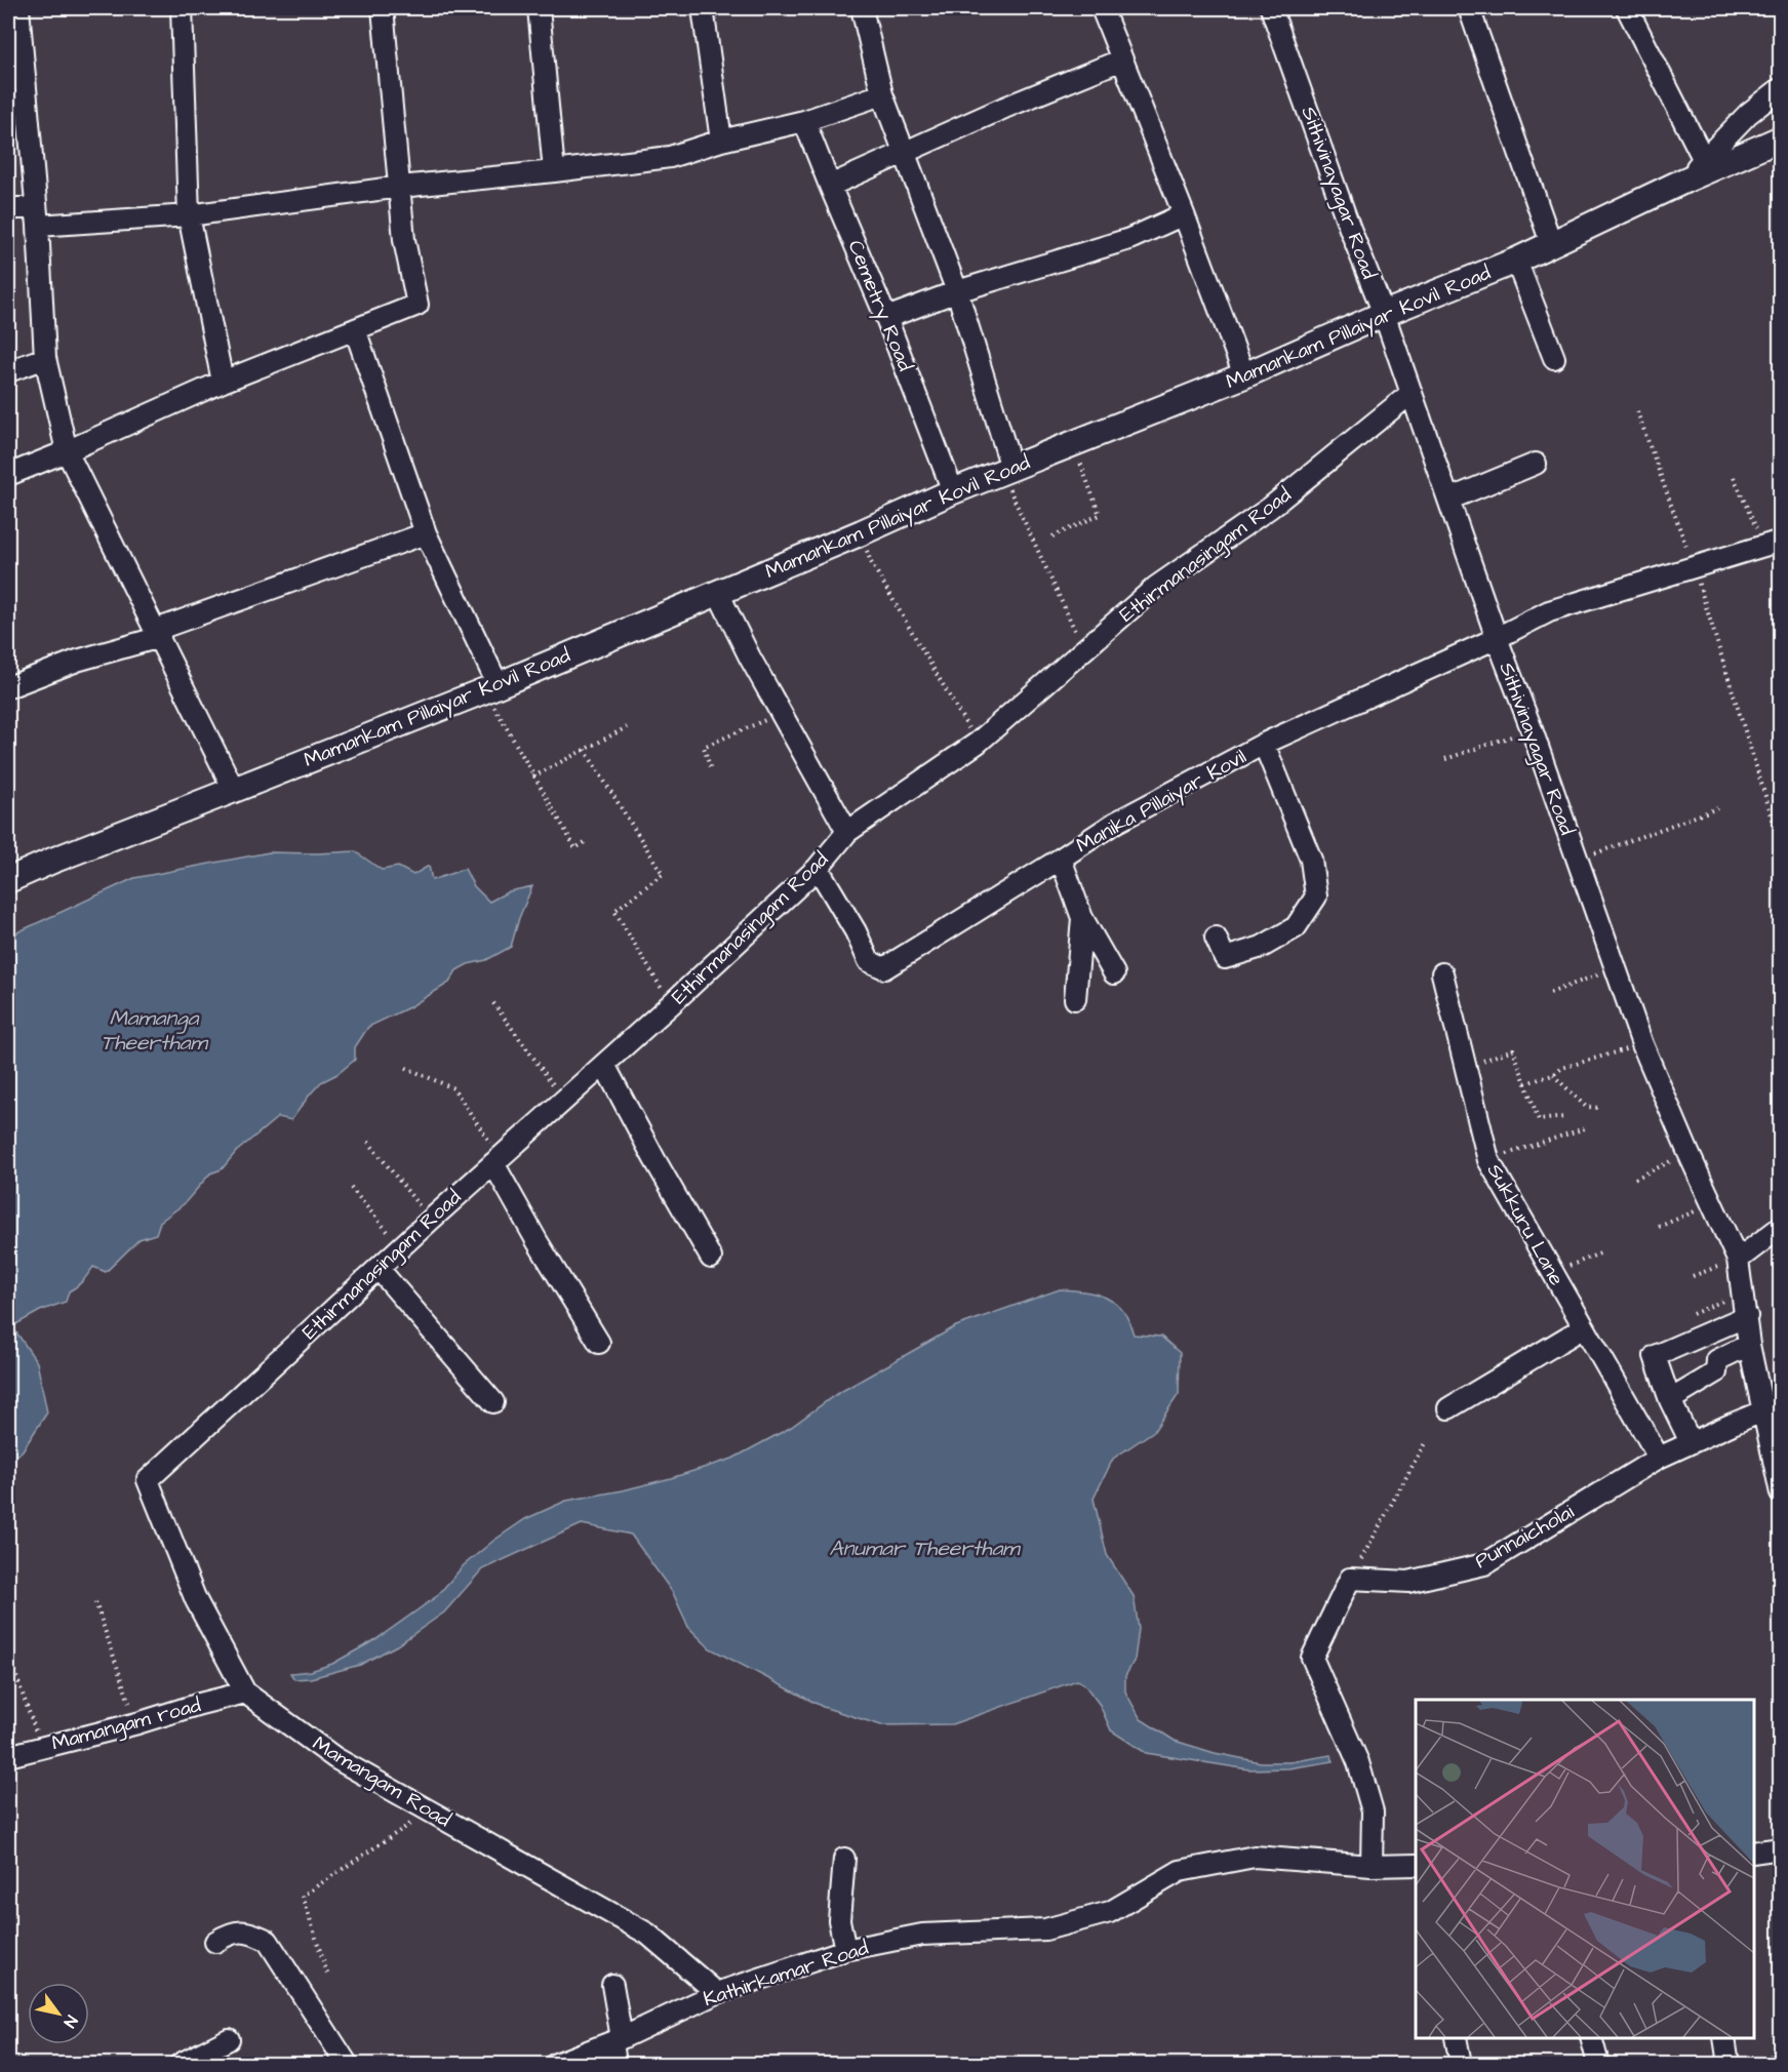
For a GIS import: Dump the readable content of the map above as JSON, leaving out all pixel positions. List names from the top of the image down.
{
  "streets": {
    "main road": ["Mamankam Pillaiyar Kovil Road"],
    "street": [
      "Sithivinayagar Road",
      "Cemetry Road",
      "Ethirmanasingam Road",
      "Manika Pillaiyar Kovil",
      "Sukkuru Lane",
      "Punnaicholai",
      "Mamangam road",
      "Mamangam Road",
      "Kathirkamar Road"
    ]
  },
  "crossings": [
    ["Sithivinayagar Road", "Mamankam Pillaiyar Kovil Road"],
    ["Sithivinayagar Road", "Ethirmanasingam Road"],
    ["Sithivinayagar Road", "Manika Pillaiyar Kovil"],
    ["Sithivinayagar Road", "Punnaicholai"],
    ["Cemetry Road", "Mamankam Pillaiyar Kovil Road"],
    ["Ethirmanasingam Road", "Manika Pillaiyar Kovil"],
    ["Ethirmanasingam Road", "Mamangam Road"],
    ["Sukkuru Lane", "Punnaicholai"],
    ["Mamangam road", "Mamangam Road"],
    ["Mamangam Road", "Kathirkamar Road"]
  ],
  "water": ["Mamanga Theertham", "Anumar Theertham"],
  "north": "bottom right"
}
